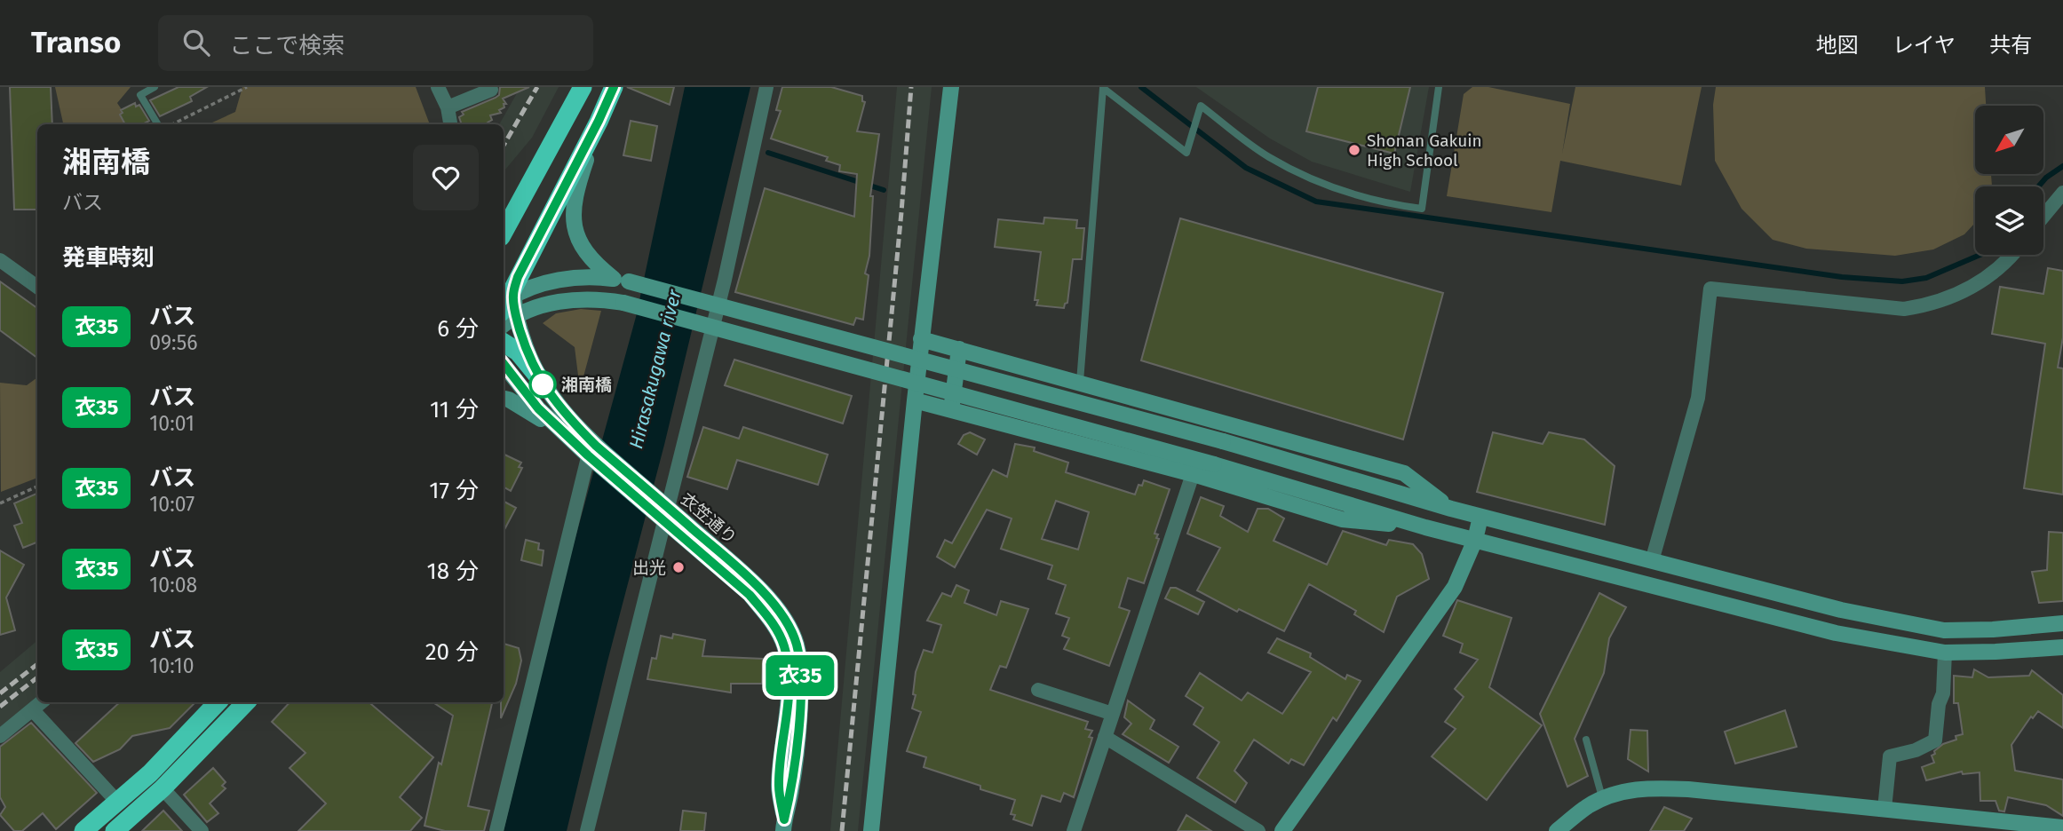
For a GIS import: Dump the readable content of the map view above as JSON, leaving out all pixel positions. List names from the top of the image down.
{
  "streets": {
    "street": ["衣笠通り"]
  },
  "water": ["Hirasakugawa river"],
  "places": ["Shonan Gakuin High School", "湘南橋", "出光"],
  "lines": ["bus line 衣35"],
  "north": "bottom left",
  "page": {
    "header": "Transo",
    "search": "ここで検索",
    "nav": ["地図", "レイヤ", "共有"],
    "on_map": "衣35",
    "heading": [
      ["湘南橋", "バス"],
      "発車時刻"
    ],
    "list": [
      {
        "mark": "衣35",
        "name": "バス",
        "note": "09:56",
        "value": "6 分"
      },
      {
        "mark": "衣35",
        "name": "バス",
        "note": "10:01",
        "value": "11 分"
      },
      {
        "mark": "衣35",
        "name": "バス",
        "note": "10:07",
        "value": "17 分"
      },
      {
        "mark": "衣35",
        "name": "バス",
        "note": "10:08",
        "value": "18 分"
      },
      {
        "mark": "衣35",
        "name": "バス",
        "note": "10:10",
        "value": "20 分"
      }
    ]
  }
}
